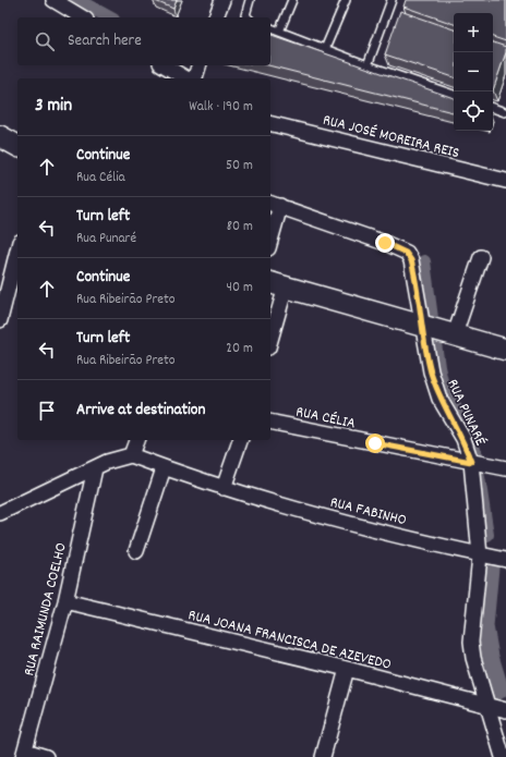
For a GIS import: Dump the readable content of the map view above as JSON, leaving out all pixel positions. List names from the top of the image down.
{
  "streets": {
    "street": [
      "RUA JOSÉ MOREIRA REIS",
      "RUA PUNARÉ",
      "RUA CÉLIA",
      "RUA FABINHO",
      "RUA RAIMUNDA COELHO",
      "RUA JOANA FRANCISCA DE AZEVEDO"
    ]
  },
  "crossings": [
    ["RUA PUNARÉ", "RUA CÉLIA"],
    ["RUA PUNARÉ", "RUA FABINHO"],
    ["RUA PUNARÉ", "RUA JOANA FRANCISCA DE AZEVEDO"],
    ["RUA RAIMUNDA COELHO", "RUA JOANA FRANCISCA DE AZEVEDO"]
  ],
  "page": {
    "map_buttons": ["+", "−"],
    "search": "Search here",
    "heading": ["3 min", "Walk · 190 m"],
    "list": [
      ["Continue", "Rua Célia", "50 m"],
      ["Turn left", "Rua Punaré", "80 m"],
      ["Continue", "Rua Ribeirão Preto", "40 m"],
      ["Turn left", "Rua Ribeirão Preto", "20 m"],
      "Arrive at destination"
    ]
  }
}
